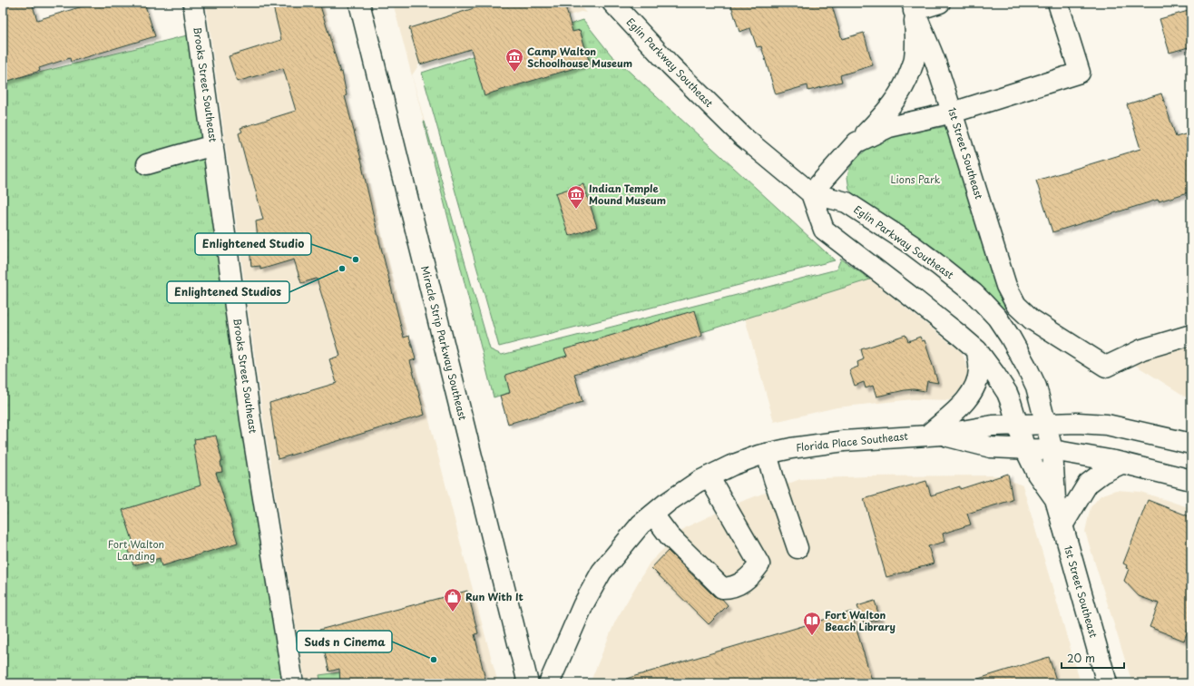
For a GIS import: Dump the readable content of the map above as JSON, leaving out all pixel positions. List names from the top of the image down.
{
  "streets": {
    "main road": [
      "Eglin Parkway Southeast",
      "Brooks Street Southeast",
      "1st Street Southeast",
      "Miracle Strip Parkway Southeast",
      "Florida Place Southeast"
    ]
  },
  "crossings": [
    ["Eglin Parkway Southeast", "1st Street Southeast"]
  ],
  "parks": ["Lions Park", "Fort Walton Landing"],
  "places": {
    "museum": ["Camp Walton Schoolhouse Museum", "Indian Temple Mound Museum"],
    "other": ["Enlightened Studio", "Enlightened Studios", "Suds n Cinema"],
    "shop": ["Run With It"],
    "library": ["Fort Walton Beach Library"]
  },
  "scale_bar": "20 m"
}
